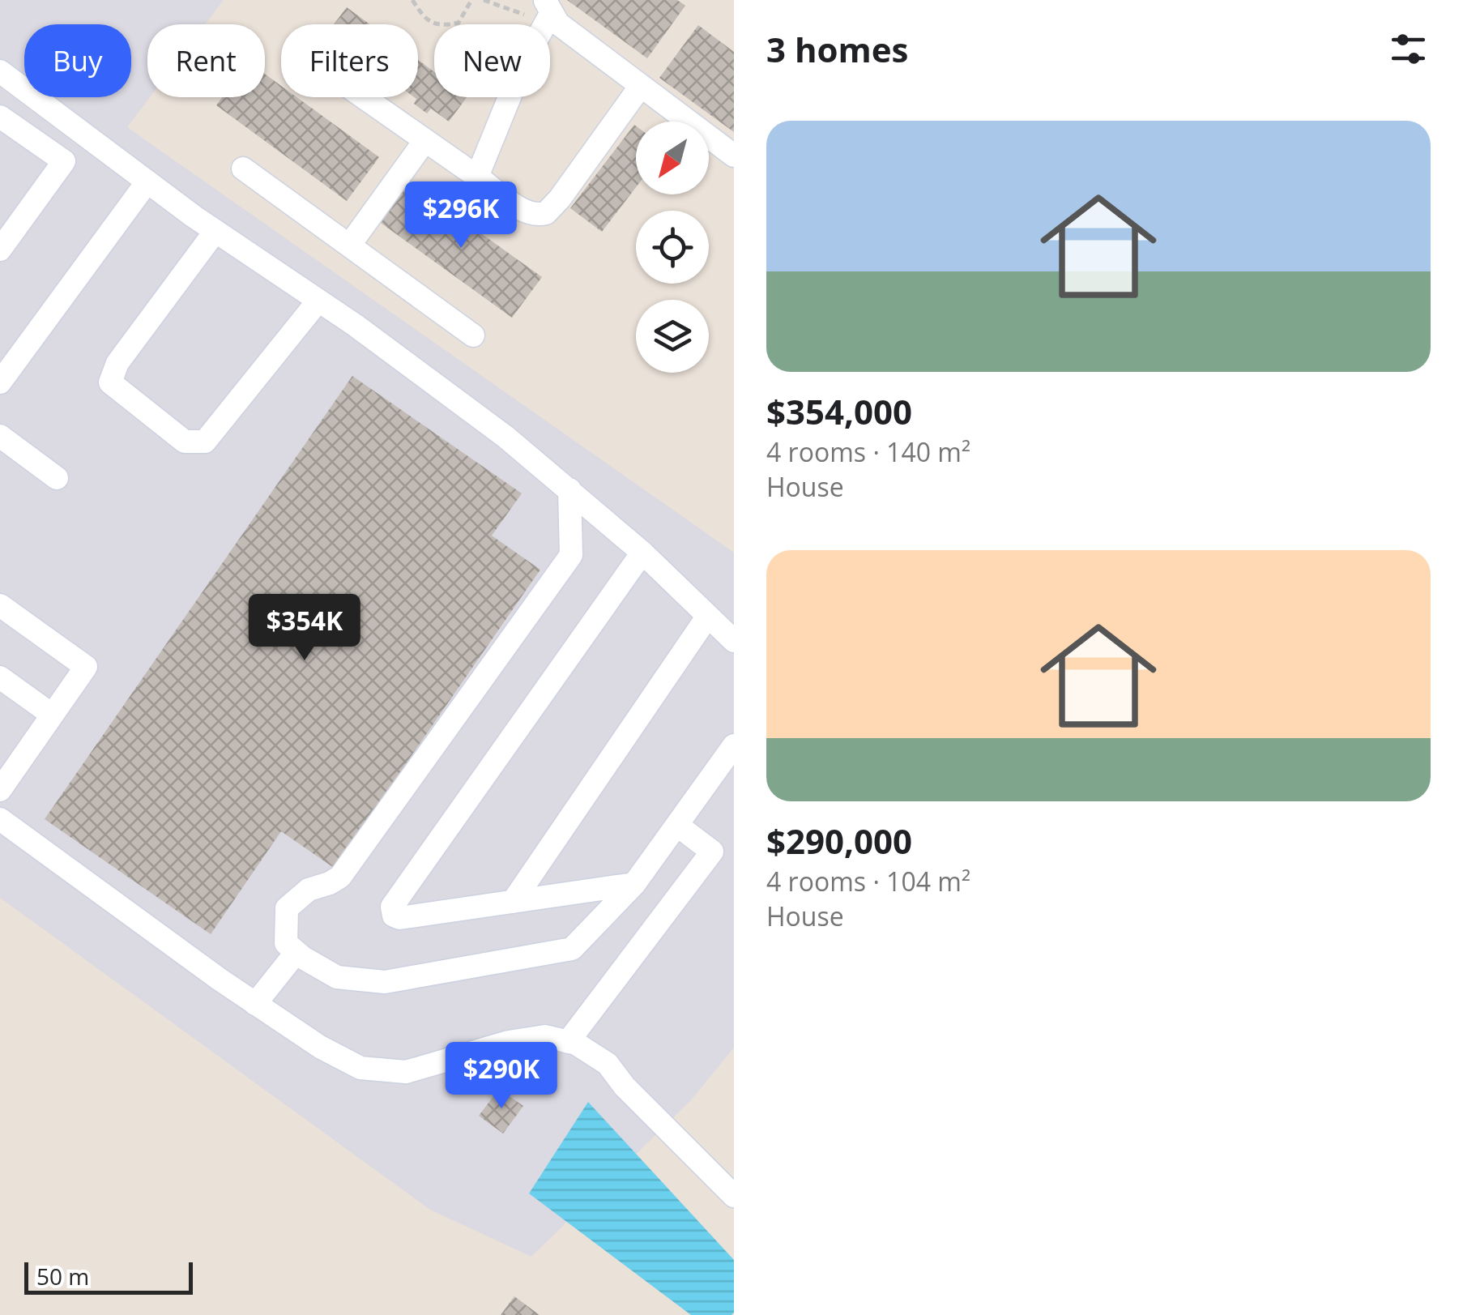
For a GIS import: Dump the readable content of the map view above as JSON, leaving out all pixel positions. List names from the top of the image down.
{
  "scale_bar": "50 m",
  "north": "bottom left",
  "page": {
    "heading": "3 homes",
    "chip": [
      "Buy",
      "Rent",
      "Filters",
      "New"
    ],
    "list": [
      {
        "name": "$354,000",
        "note": "4 rooms · 140 m² · House"
      },
      {
        "name": "$290,000",
        "note": "4 rooms · 104 m² · House"
      }
    ],
    "price": ["$296K", "$354K", "$290K"],
    "scale": "50 m"
  }
}
